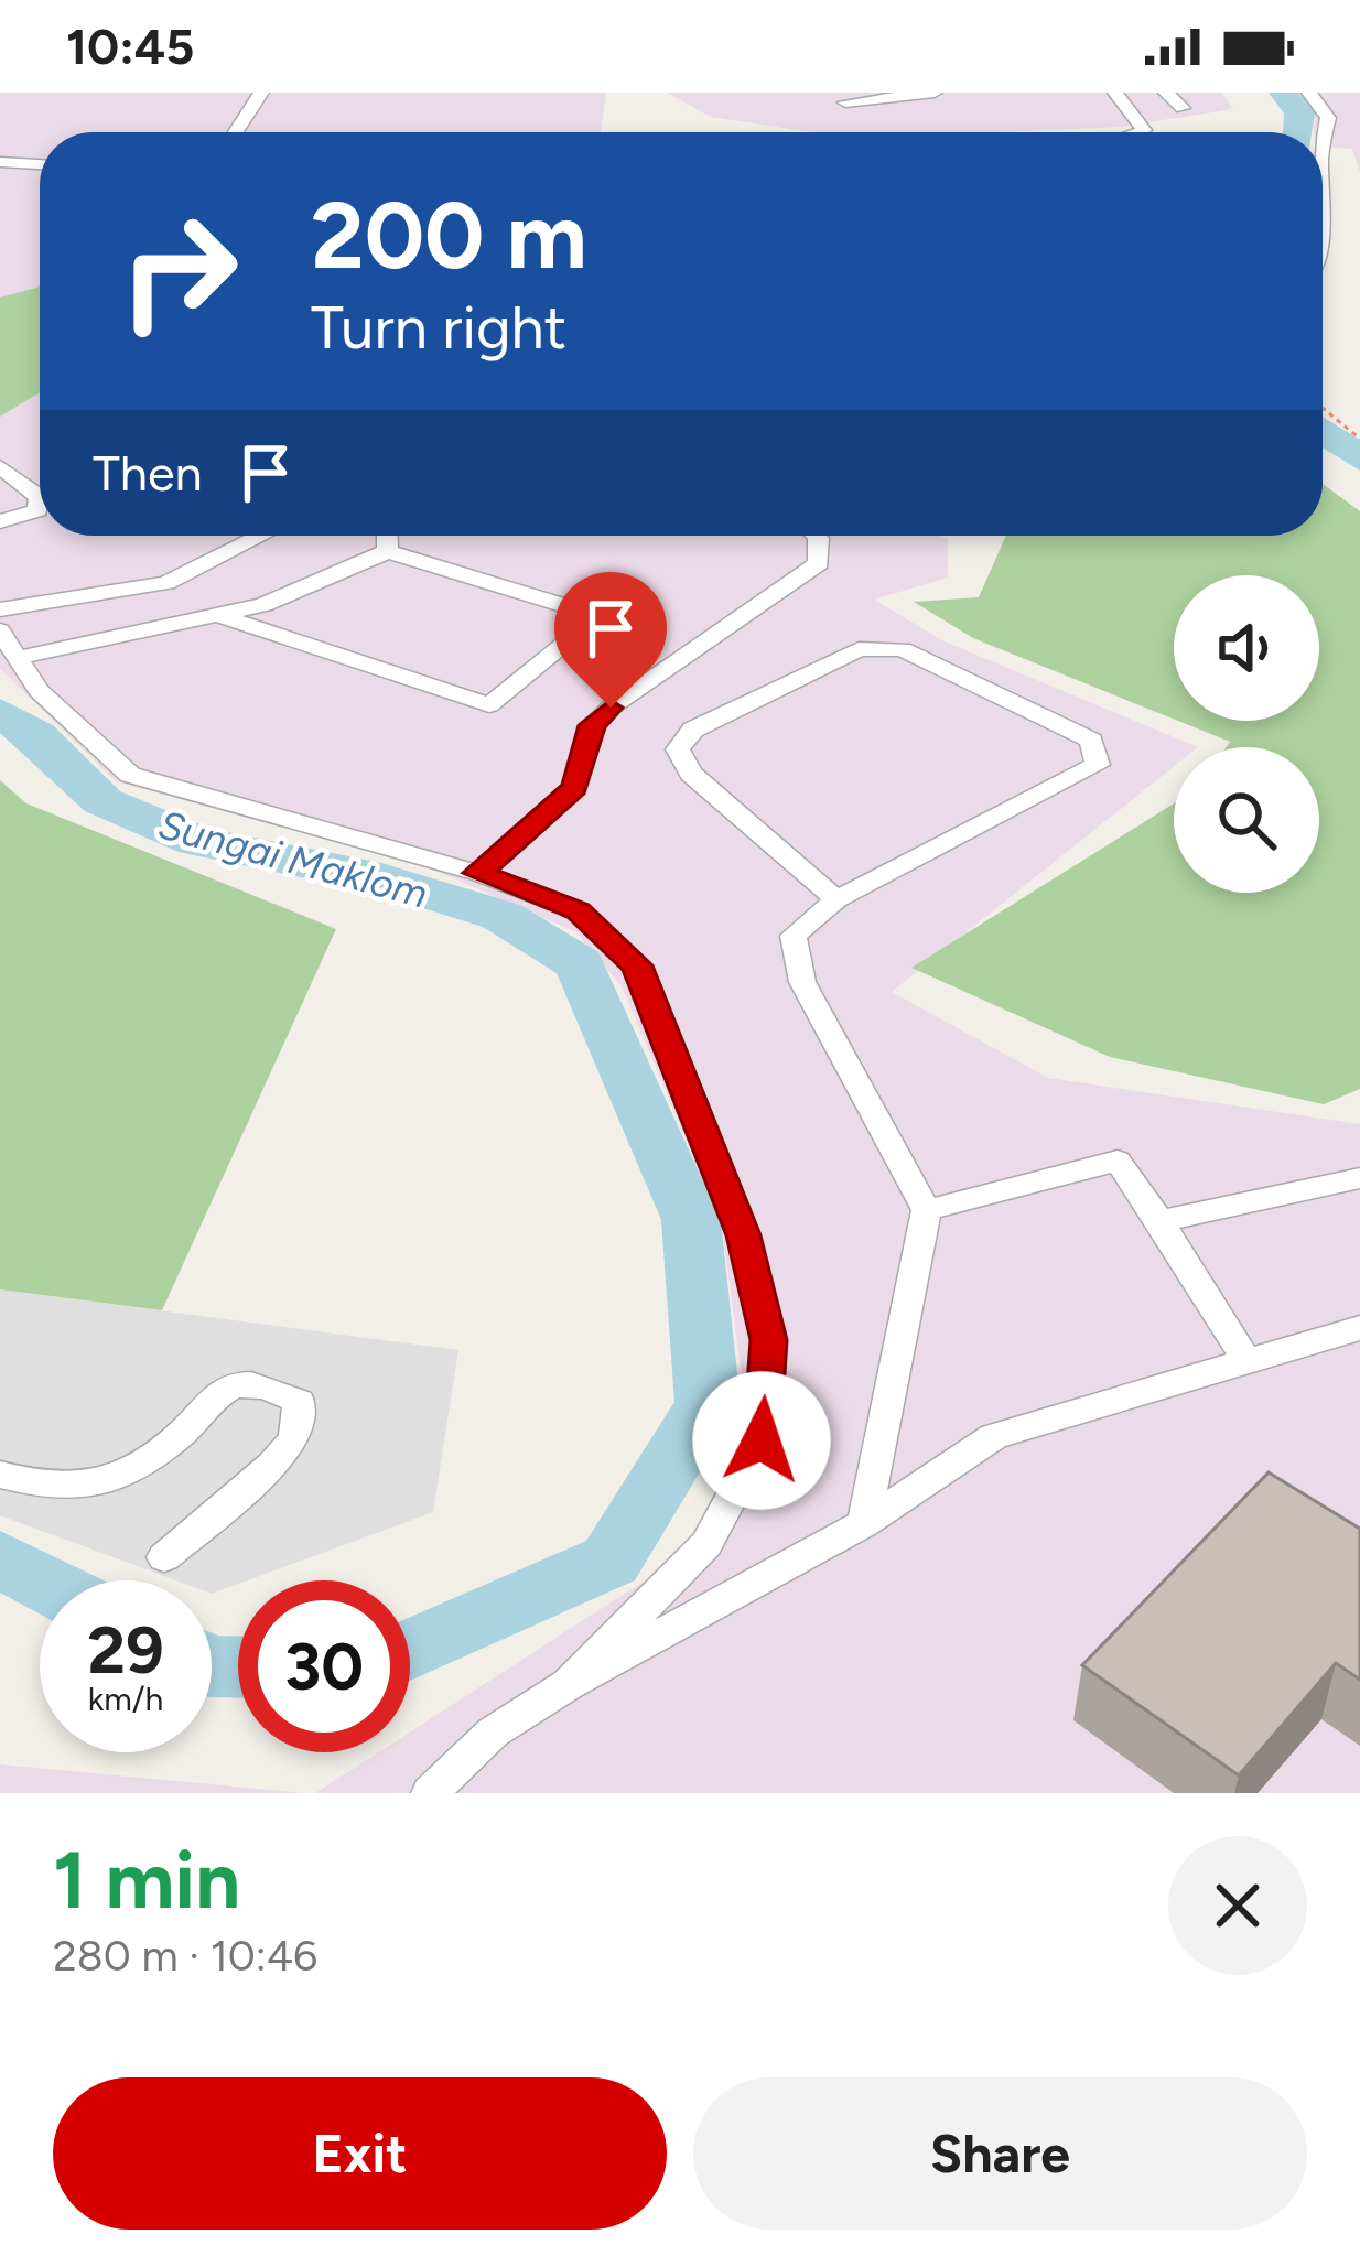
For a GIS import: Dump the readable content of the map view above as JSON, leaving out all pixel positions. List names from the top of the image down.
{
  "water": ["Sungai Maklom"],
  "page": {
    "status": "10:45",
    "turn": ["200 m", "Turn right"],
    "then": "Then",
    "speed": "29 km/h",
    "limit": "30",
    "heading": ["1 min", "280 m · 10:46"],
    "buttons": ["Exit", "Share"]
  }
}
